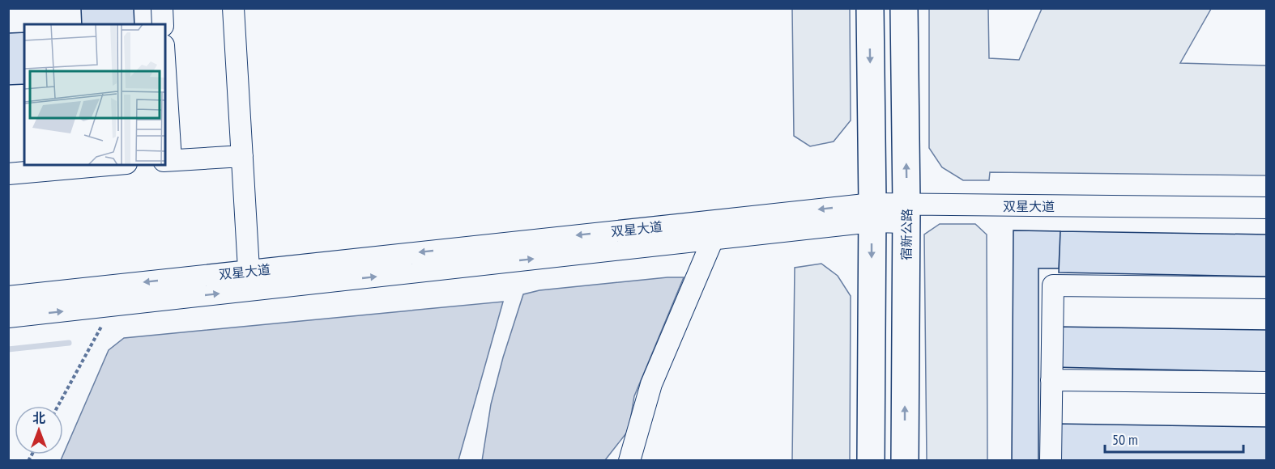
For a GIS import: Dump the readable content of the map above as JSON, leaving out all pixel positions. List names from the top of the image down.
{
  "streets": {
    "highway": ["宿新公路"],
    "street": ["双星大道"]
  },
  "crossings": [
    ["双星大道", "宿新公路"]
  ],
  "scale_bar": "50 m",
  "north": "top"
}
